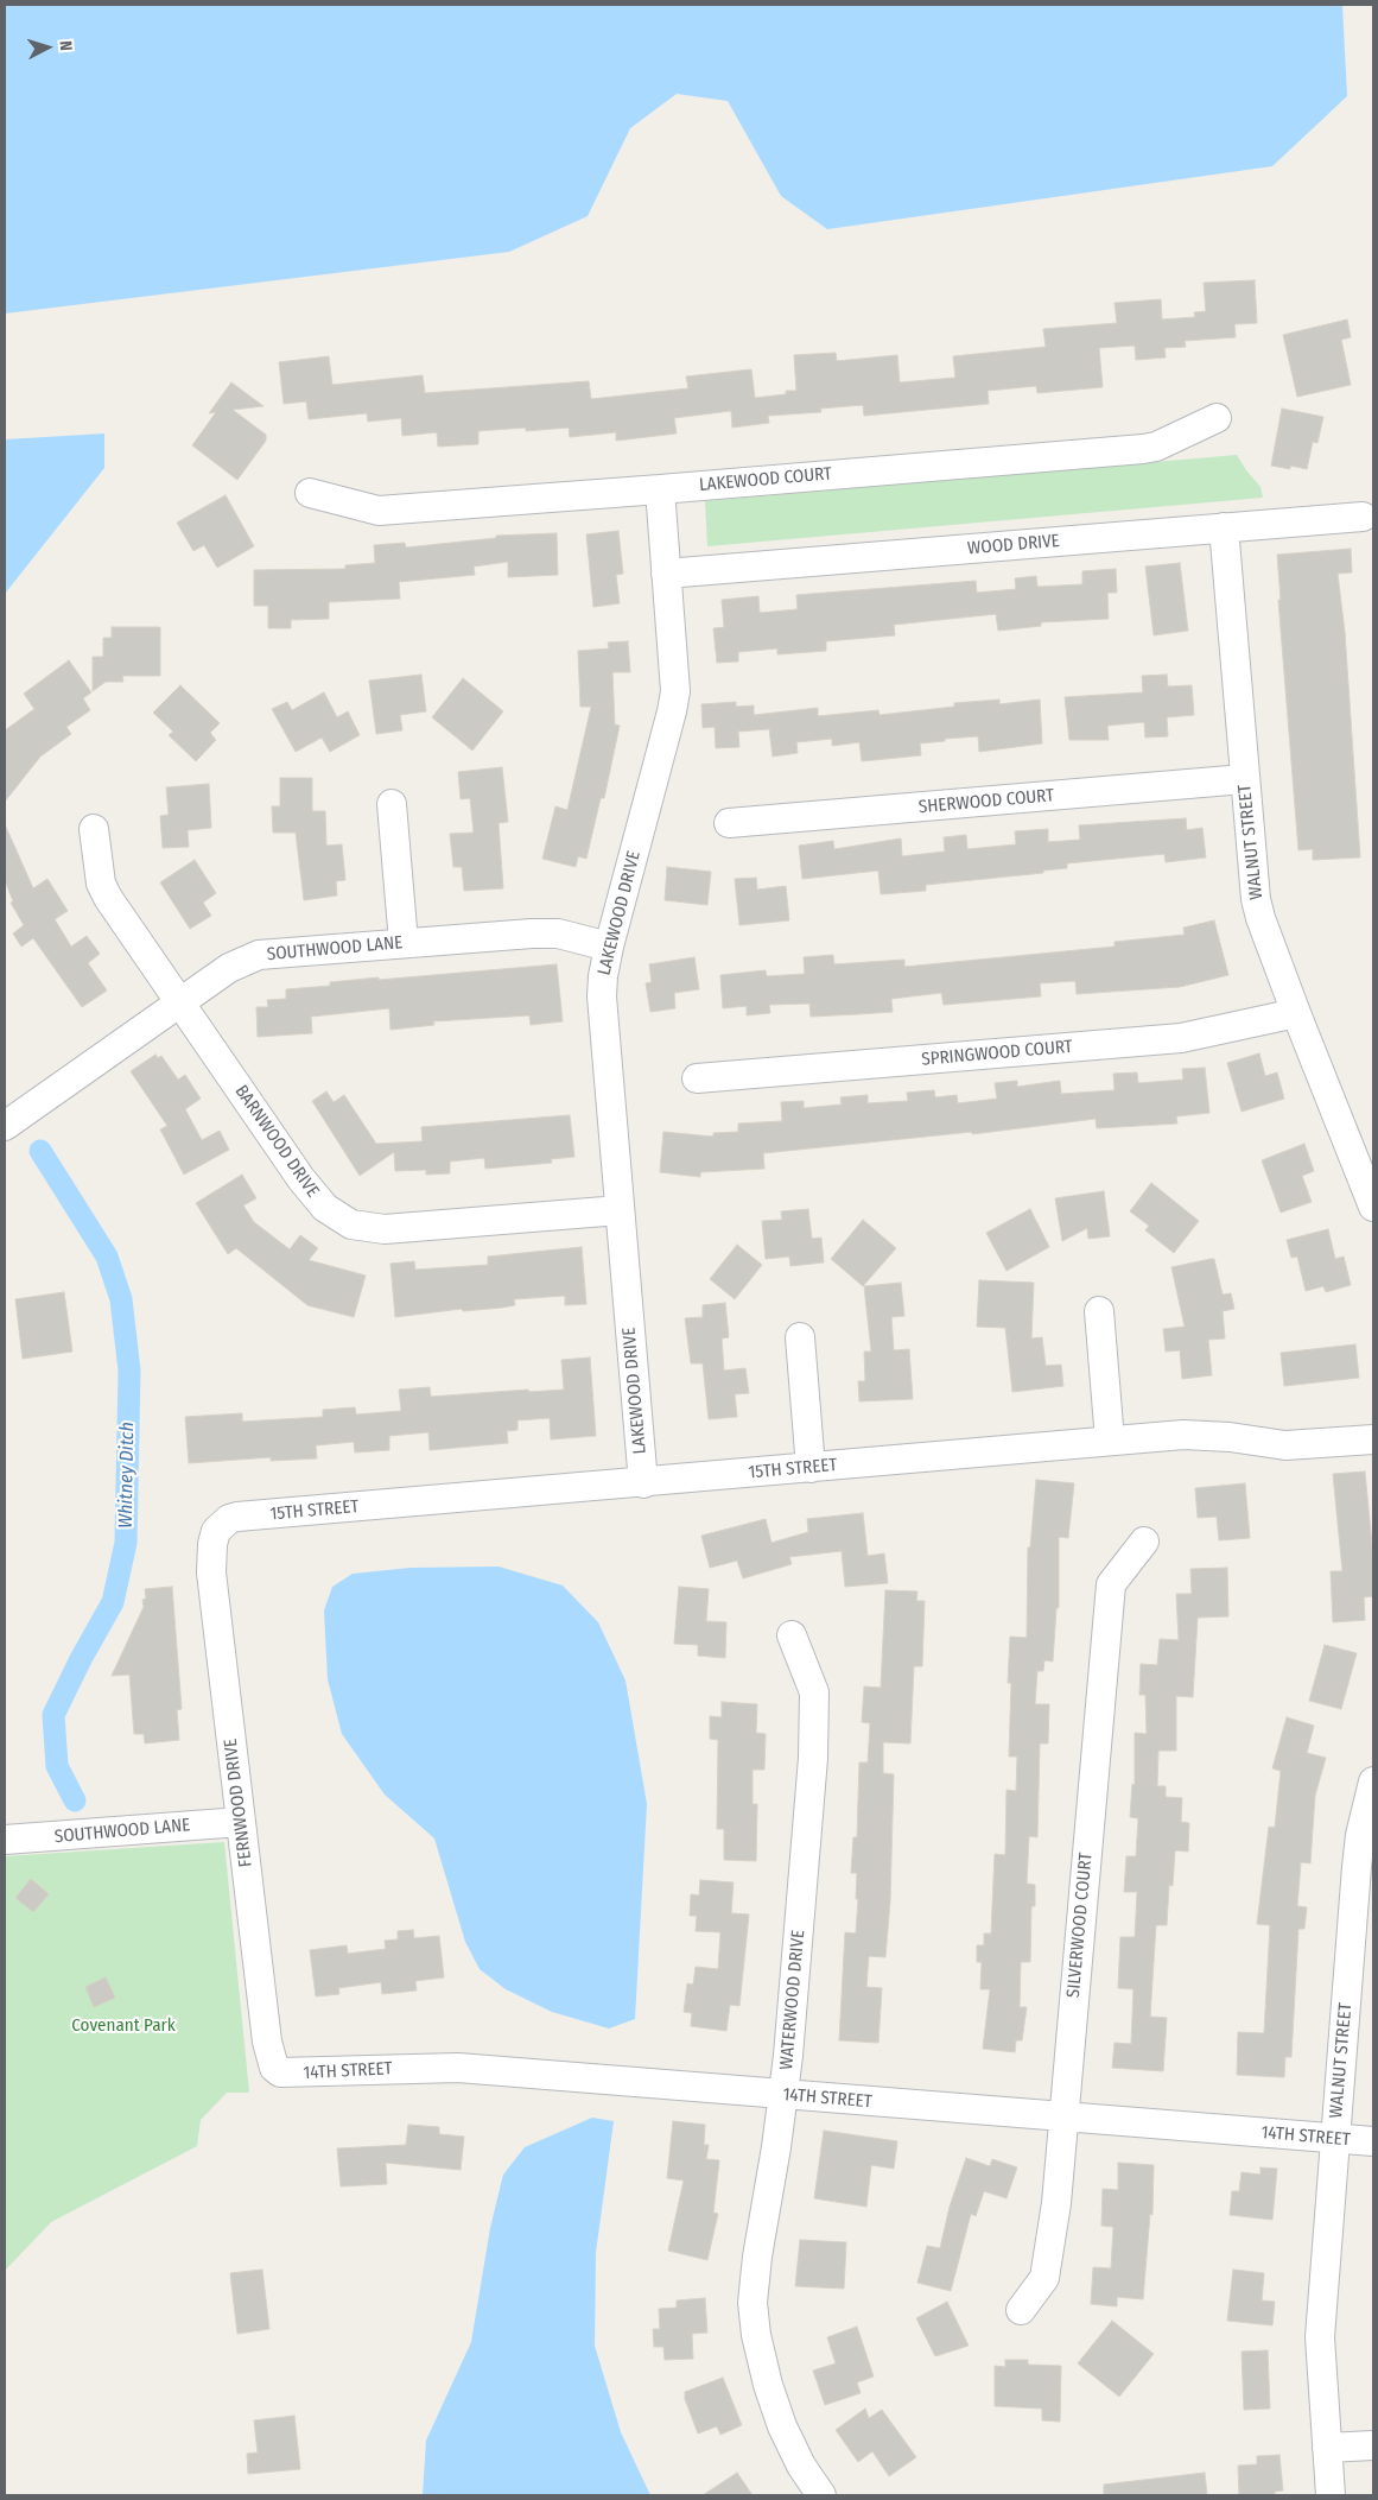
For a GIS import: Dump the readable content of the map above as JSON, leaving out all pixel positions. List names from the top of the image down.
{
  "streets": {
    "street": [
      "LAKEWOOD COURT",
      "WOOD DRIVE",
      "SHERWOOD COURT",
      "WALNUT STREET",
      "LAKEWOOD DRIVE",
      "SOUTHWOOD LANE",
      "SPRINGWOOD COURT",
      "BARNWOOD DRIVE",
      "15TH STREET",
      "FERNWOOD DRIVE",
      "SILVERWOOD COURT",
      "WATERWOOD DRIVE",
      "14TH STREET"
    ]
  },
  "crossings": [
    ["LAKEWOOD COURT", "LAKEWOOD DRIVE"],
    ["WOOD DRIVE", "WALNUT STREET"],
    ["WOOD DRIVE", "LAKEWOOD DRIVE"],
    ["SHERWOOD COURT", "WALNUT STREET"],
    ["WALNUT STREET", "SPRINGWOOD COURT"],
    ["WALNUT STREET", "14TH STREET"],
    ["LAKEWOOD DRIVE", "SOUTHWOOD LANE"],
    ["LAKEWOOD DRIVE", "BARNWOOD DRIVE"],
    ["LAKEWOOD DRIVE", "15TH STREET"],
    ["SOUTHWOOD LANE", "BARNWOOD DRIVE"],
    ["SOUTHWOOD LANE", "FERNWOOD DRIVE"],
    ["15TH STREET", "FERNWOOD DRIVE"],
    ["FERNWOOD DRIVE", "14TH STREET"],
    ["SILVERWOOD COURT", "14TH STREET"],
    ["WATERWOOD DRIVE", "14TH STREET"]
  ],
  "water": ["Whitney Ditch"],
  "parks": ["Covenant Park"],
  "north": "right"
}
